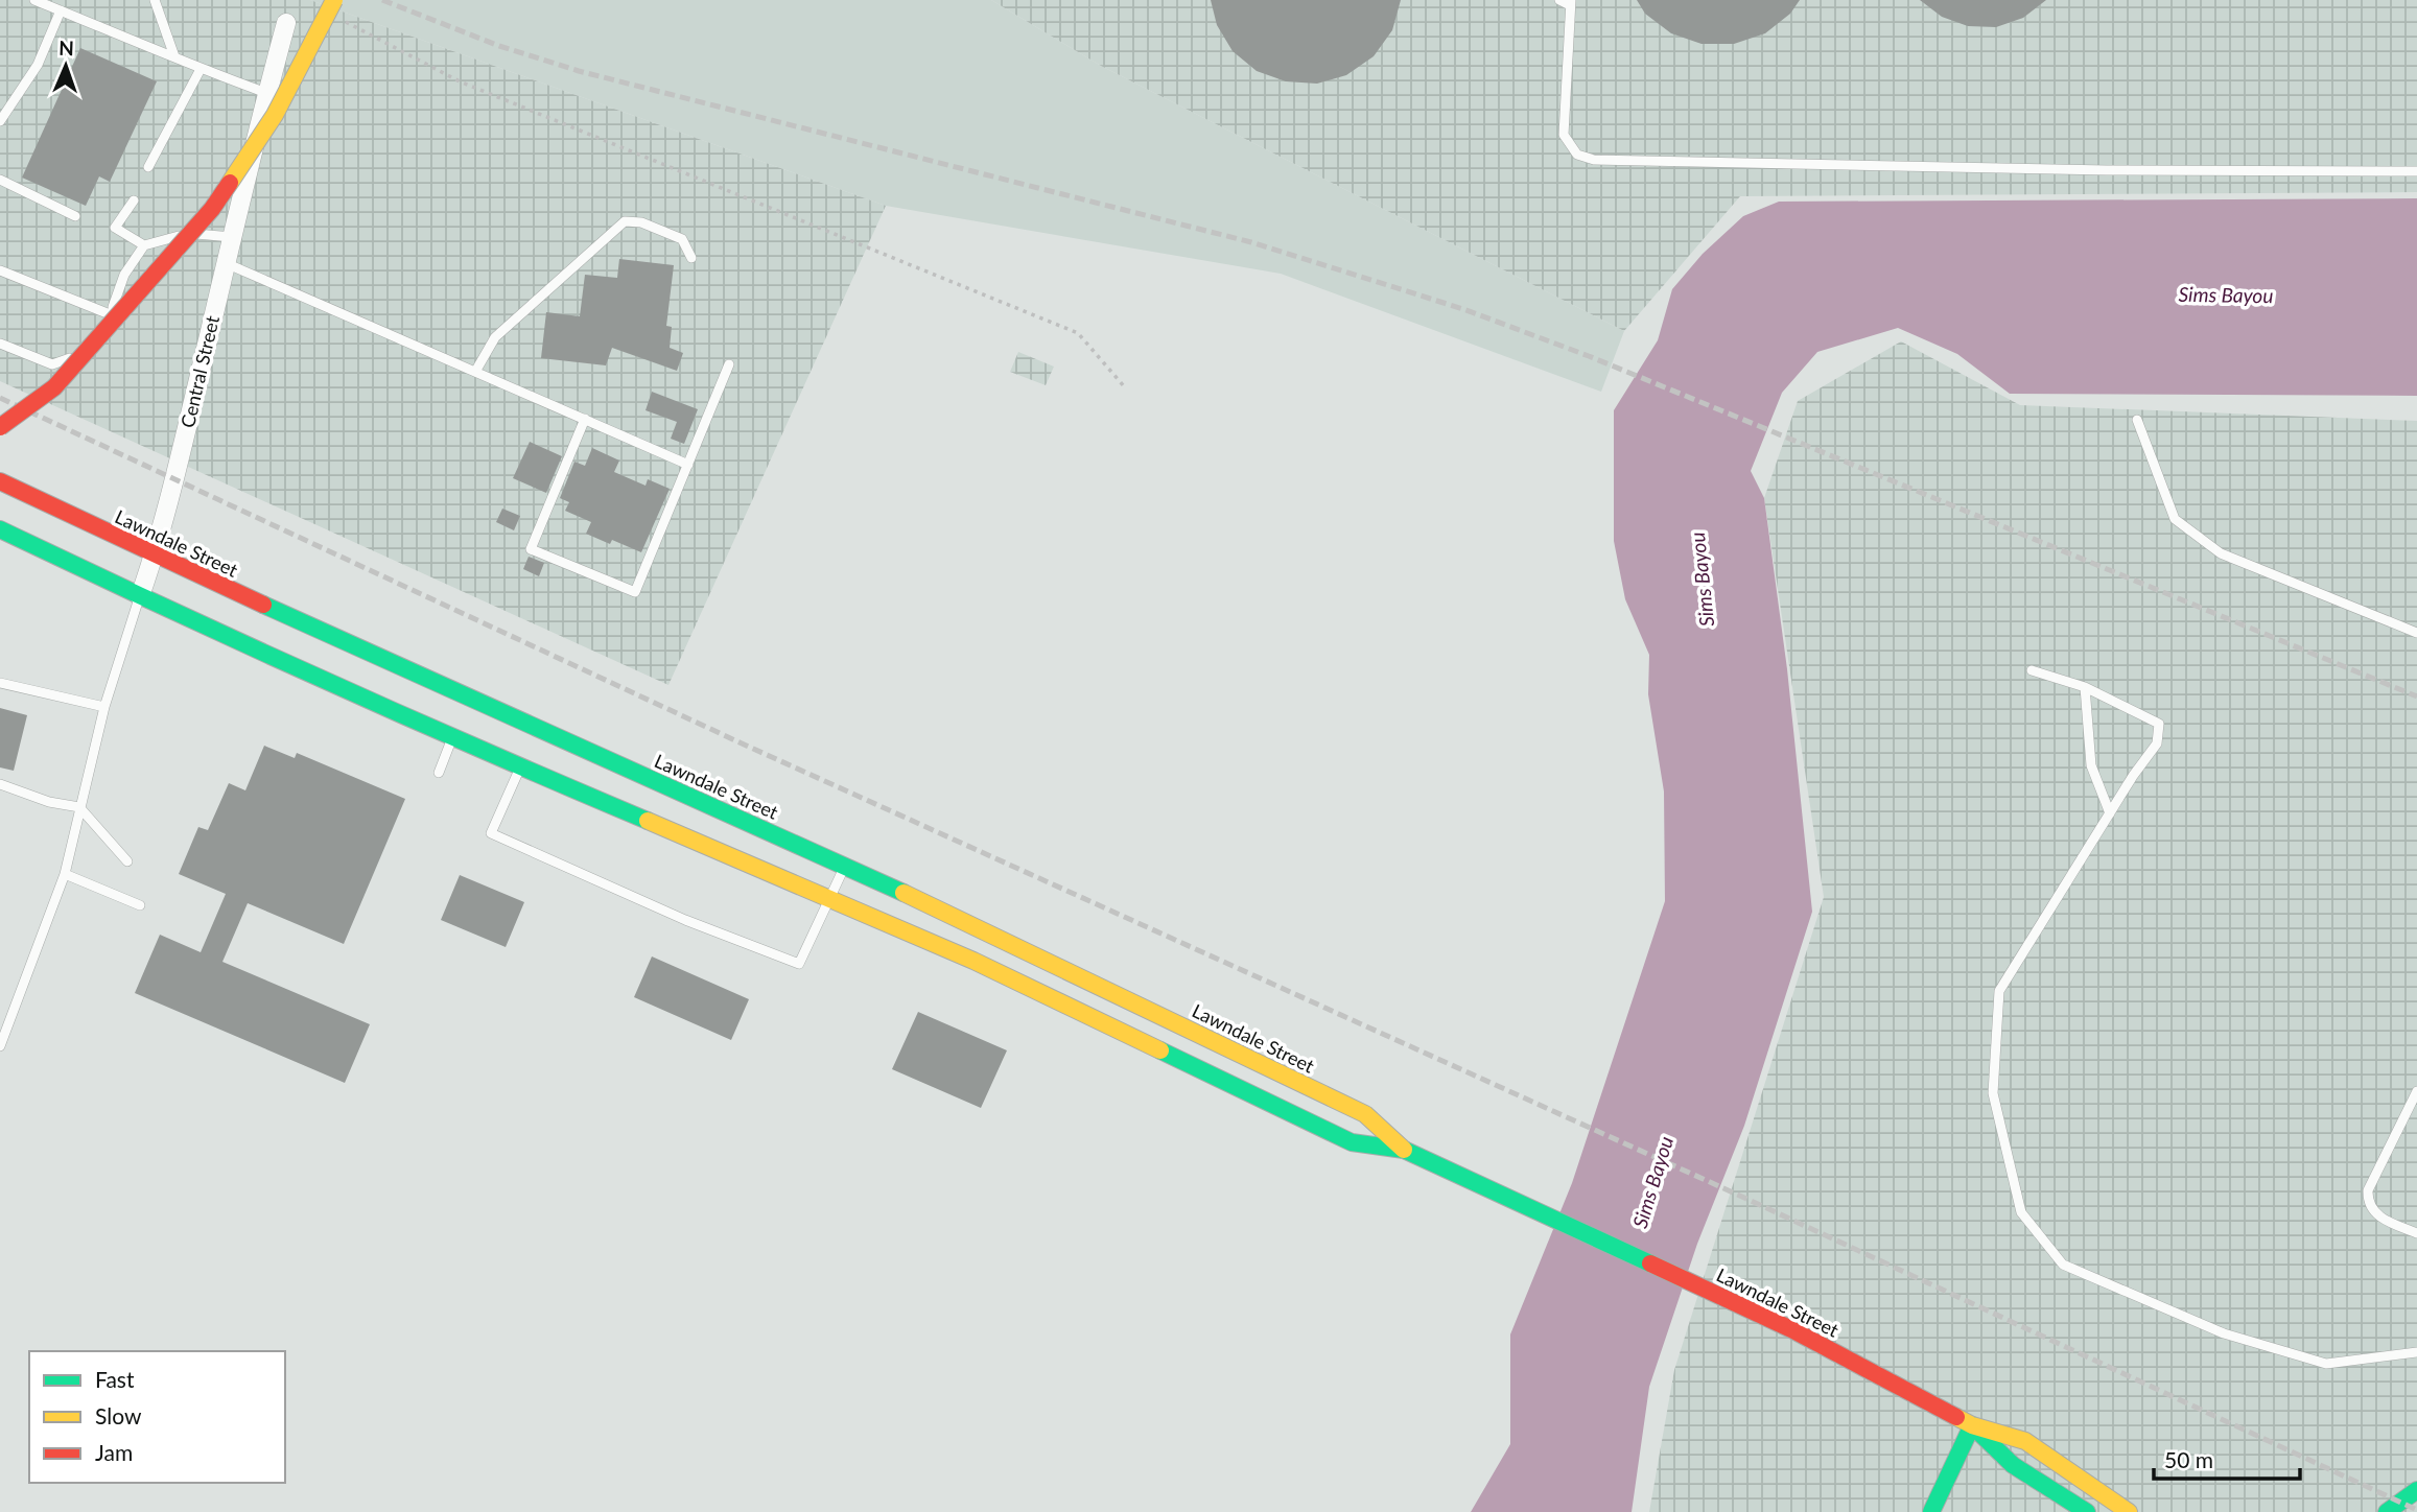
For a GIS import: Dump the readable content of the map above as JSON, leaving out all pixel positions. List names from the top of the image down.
{
  "streets": {
    "main road": ["Lawndale Street"],
    "street": ["Central Street"]
  },
  "crossings": [
    ["Central Street", "Lawndale Street"]
  ],
  "water": ["Sims Bayou"],
  "legend": ["Fast", "Slow", "Jam"],
  "scale_bar": "50 m",
  "north": "top"
}
